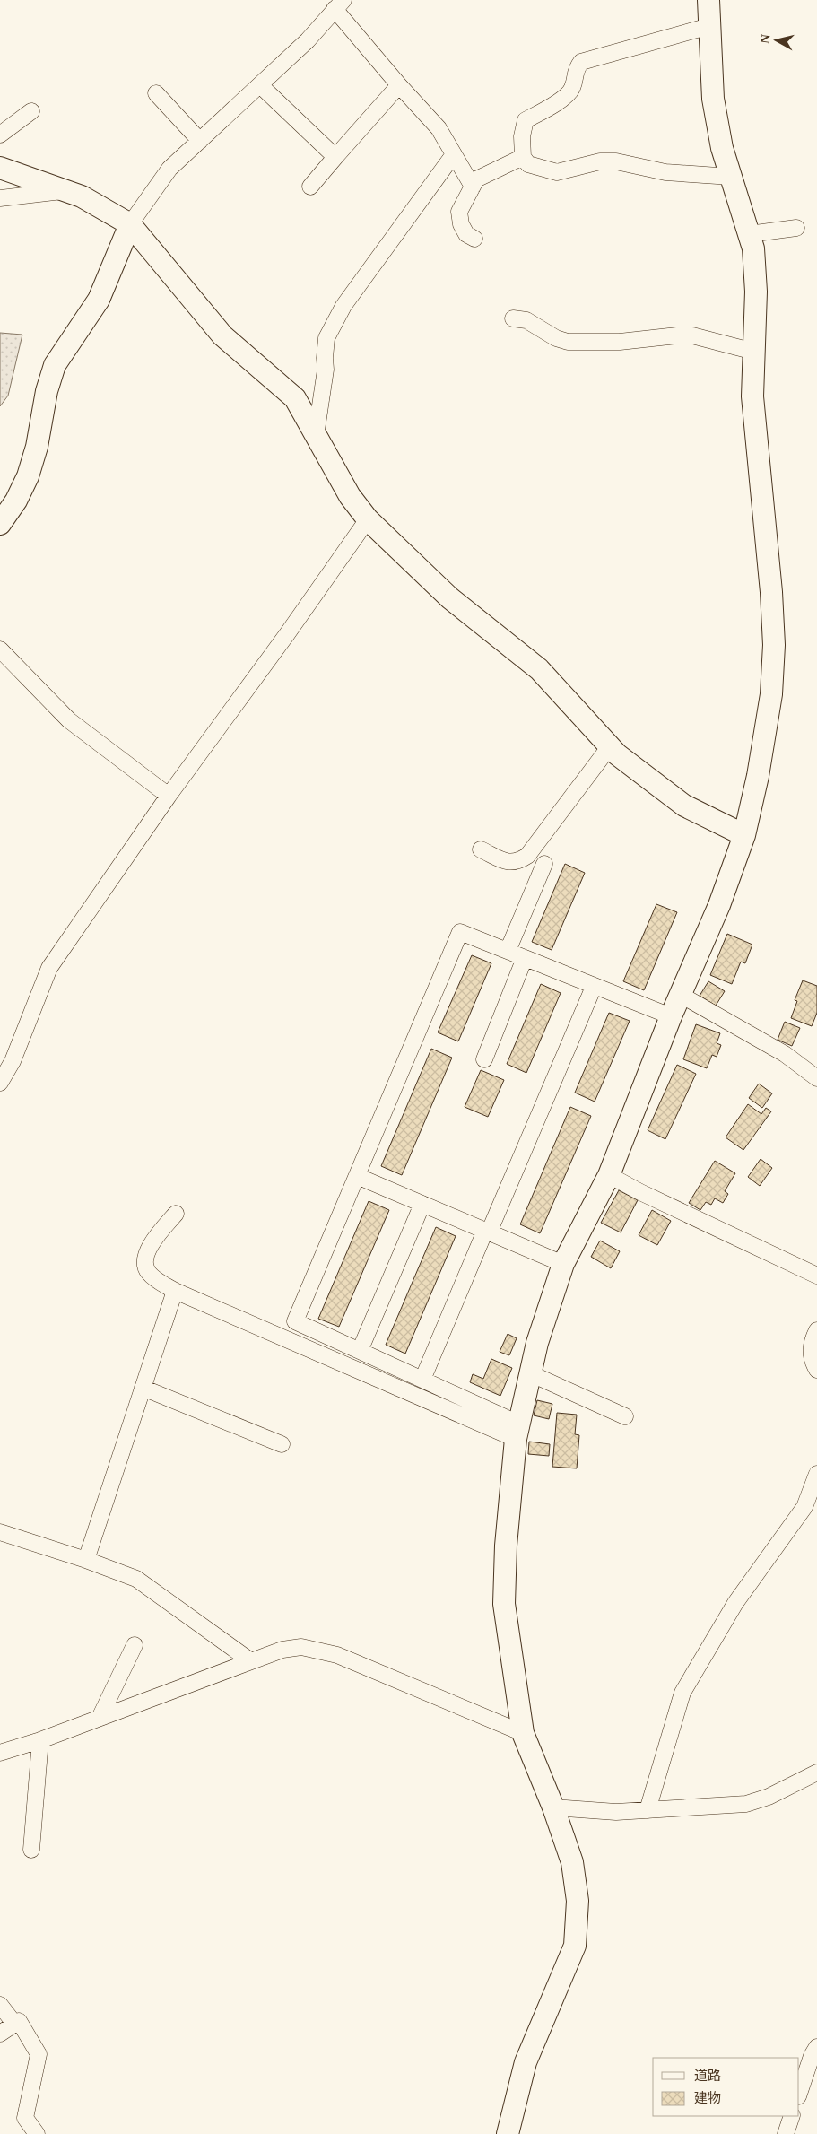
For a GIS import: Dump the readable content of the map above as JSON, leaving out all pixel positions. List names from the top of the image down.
{
  "legend": ["道路", "建物"],
  "north": "left"
}
